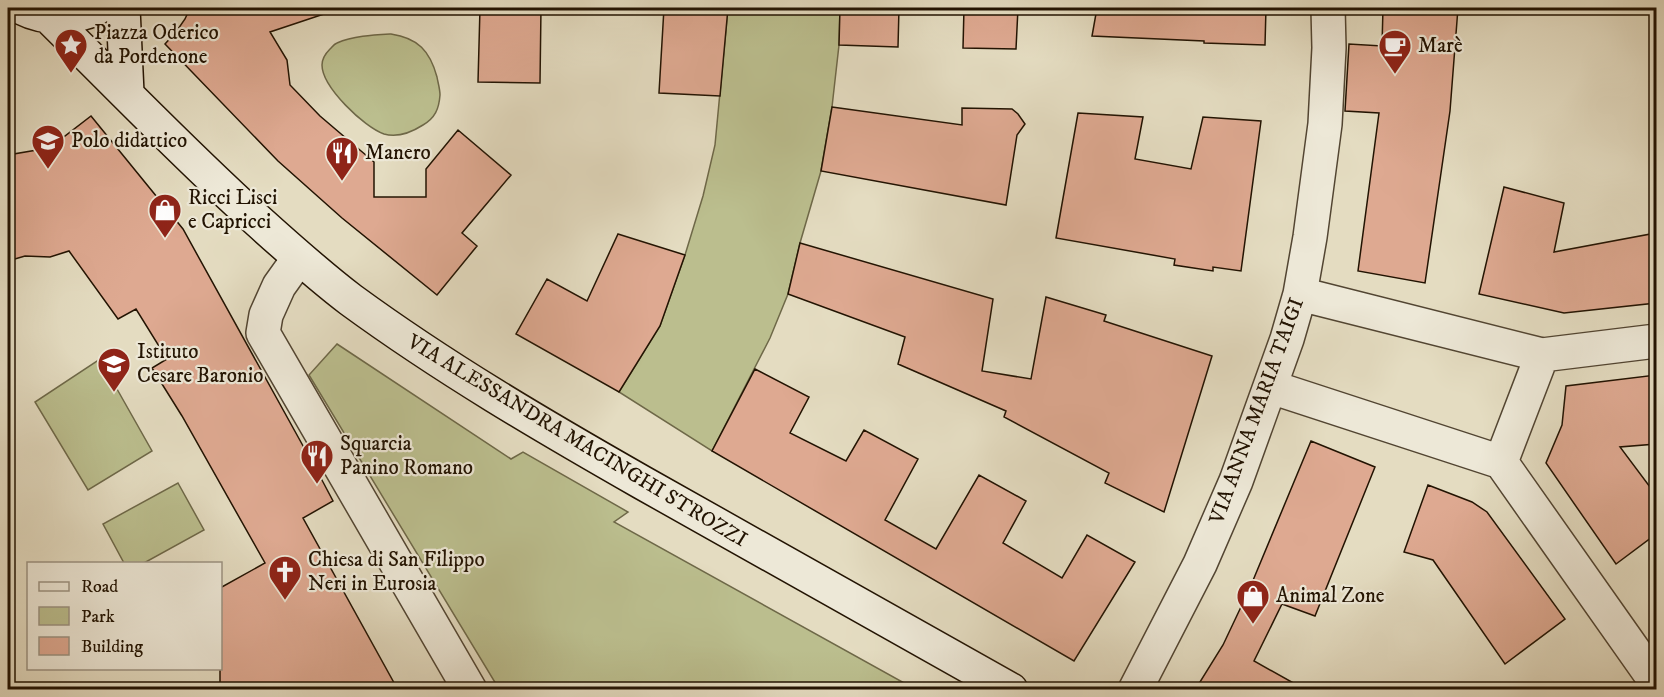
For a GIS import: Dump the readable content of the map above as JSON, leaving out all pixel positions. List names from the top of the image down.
{
  "streets": {
    "street": ["VIA ANNA MARIA TAIGI", "VIA ALESSANDRA MACINGHI STROZZI"]
  },
  "places": {
    "place": ["Piazza Oderico da Pordenone"],
    "cafe": ["Marè"],
    "school or university": ["Polo didattico", "Istituto Cesare Baronio"],
    "restaurant": ["Manero", "Squarcia Panino Romano"],
    "shop": ["Ricci Lisci e Capricci", "Animal Zone"],
    "church": ["Chiesa di San Filippo Neri in Eurosia"]
  },
  "legend": ["Road", "Park", "Building"]
}
